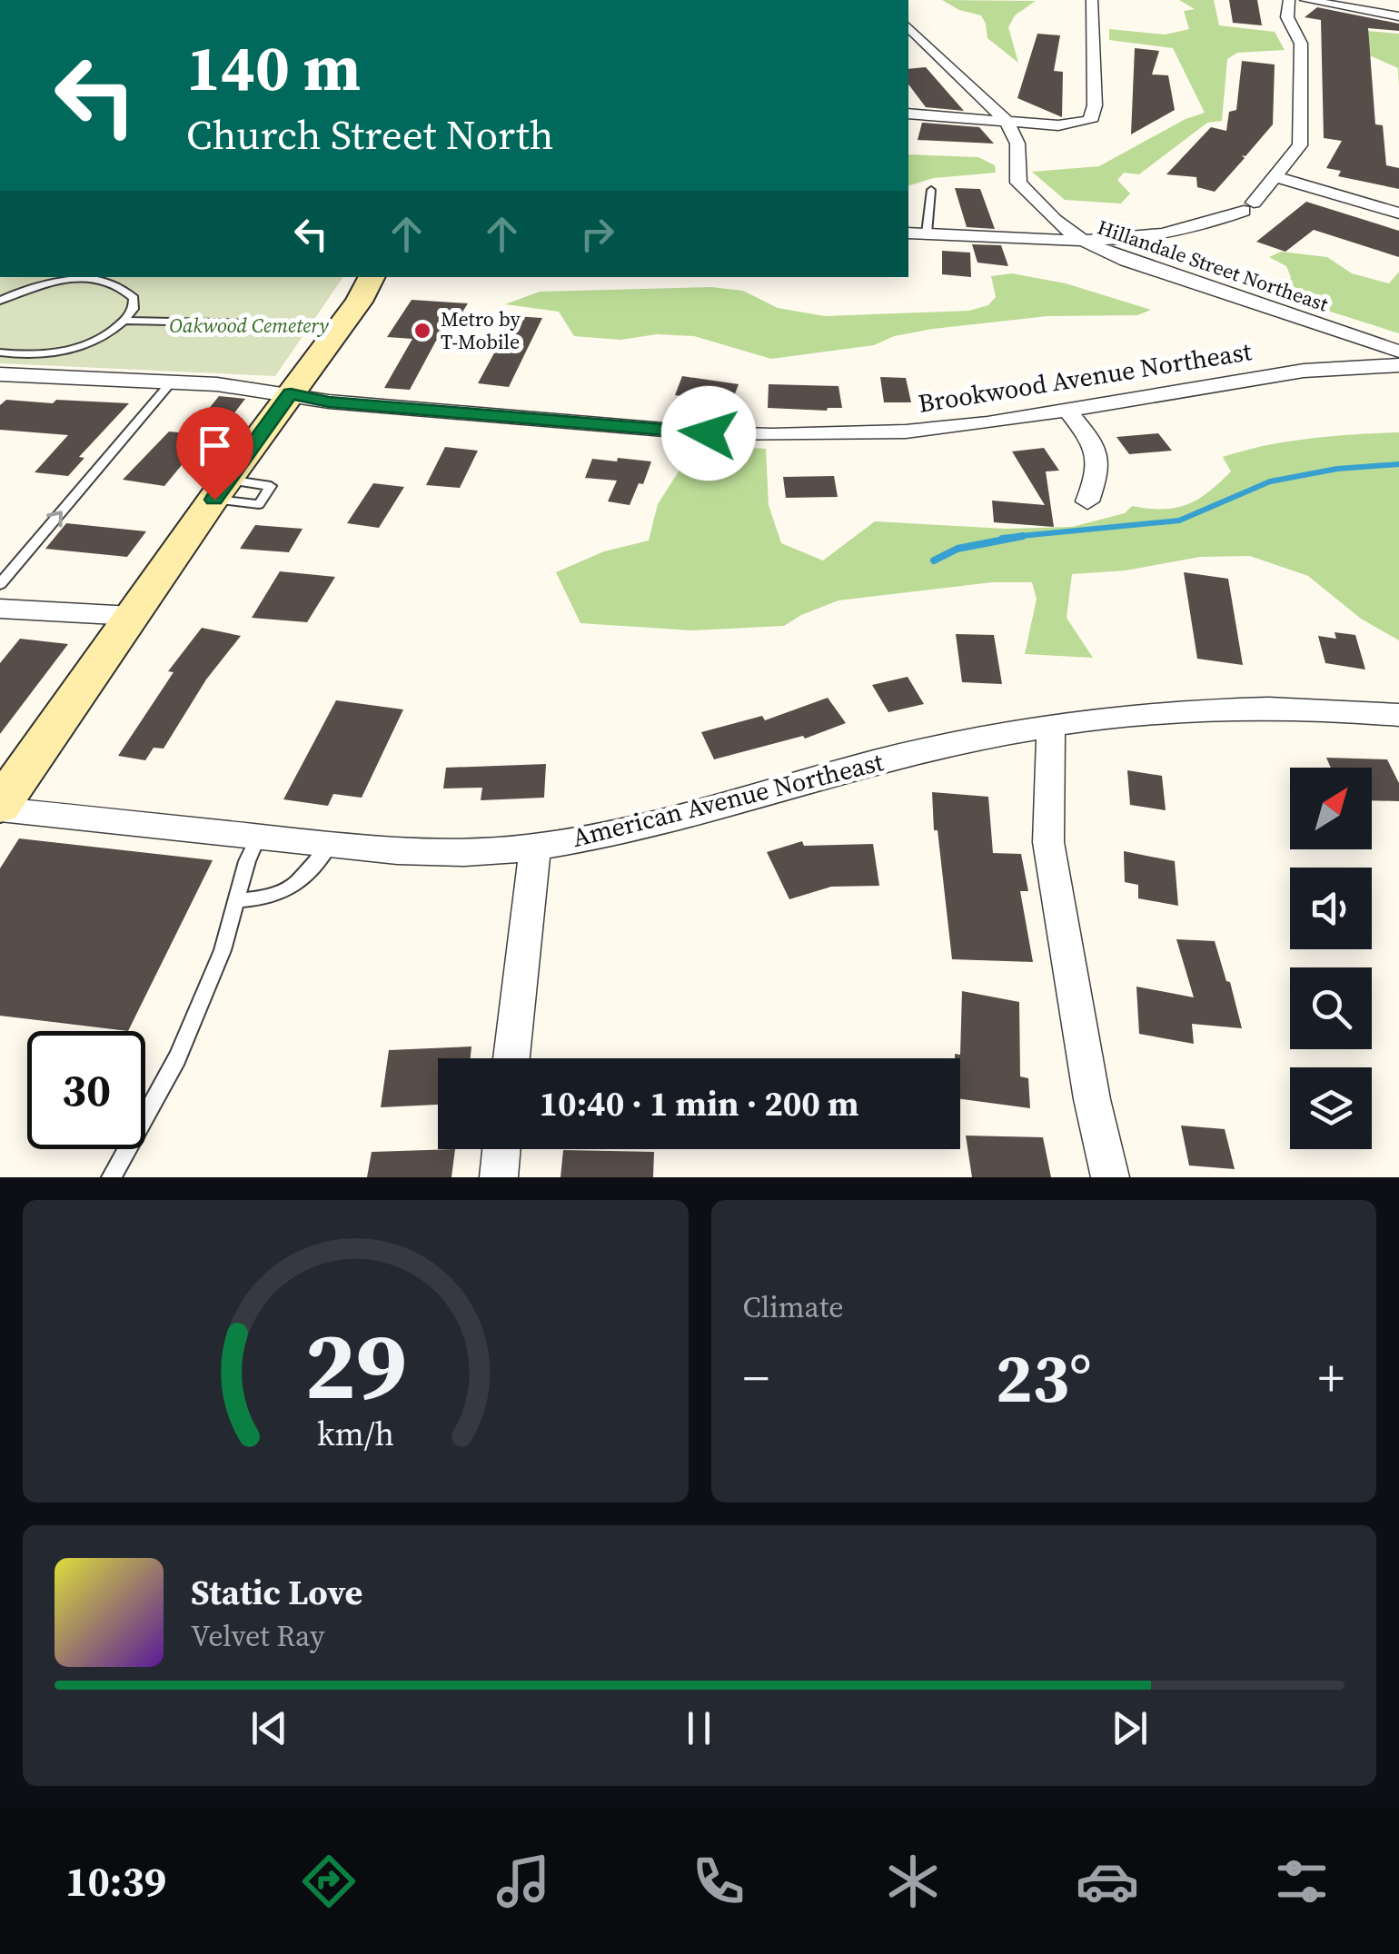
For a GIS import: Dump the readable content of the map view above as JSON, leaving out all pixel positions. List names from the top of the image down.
{
  "streets": {
    "street": ["Hillandale Street Northeast", "Brookwood Avenue Northeast", "American Avenue Northeast"]
  },
  "parks": ["Oakwood Cemetery"],
  "places": ["Metro by T-Mobile"],
  "north": "top right",
  "page": {
    "turn": ["140 m", "Church Street North"],
    "limit": "30",
    "trip": "10:40 · 1 min · 200 m",
    "tile": "Climate",
    "heat": ["−", "23°", "+"],
    "song": ["Static Love", "Velvet Ray"],
    "tabs": "10:39",
    "gauge": ["29", "km/h"]
  }
}
